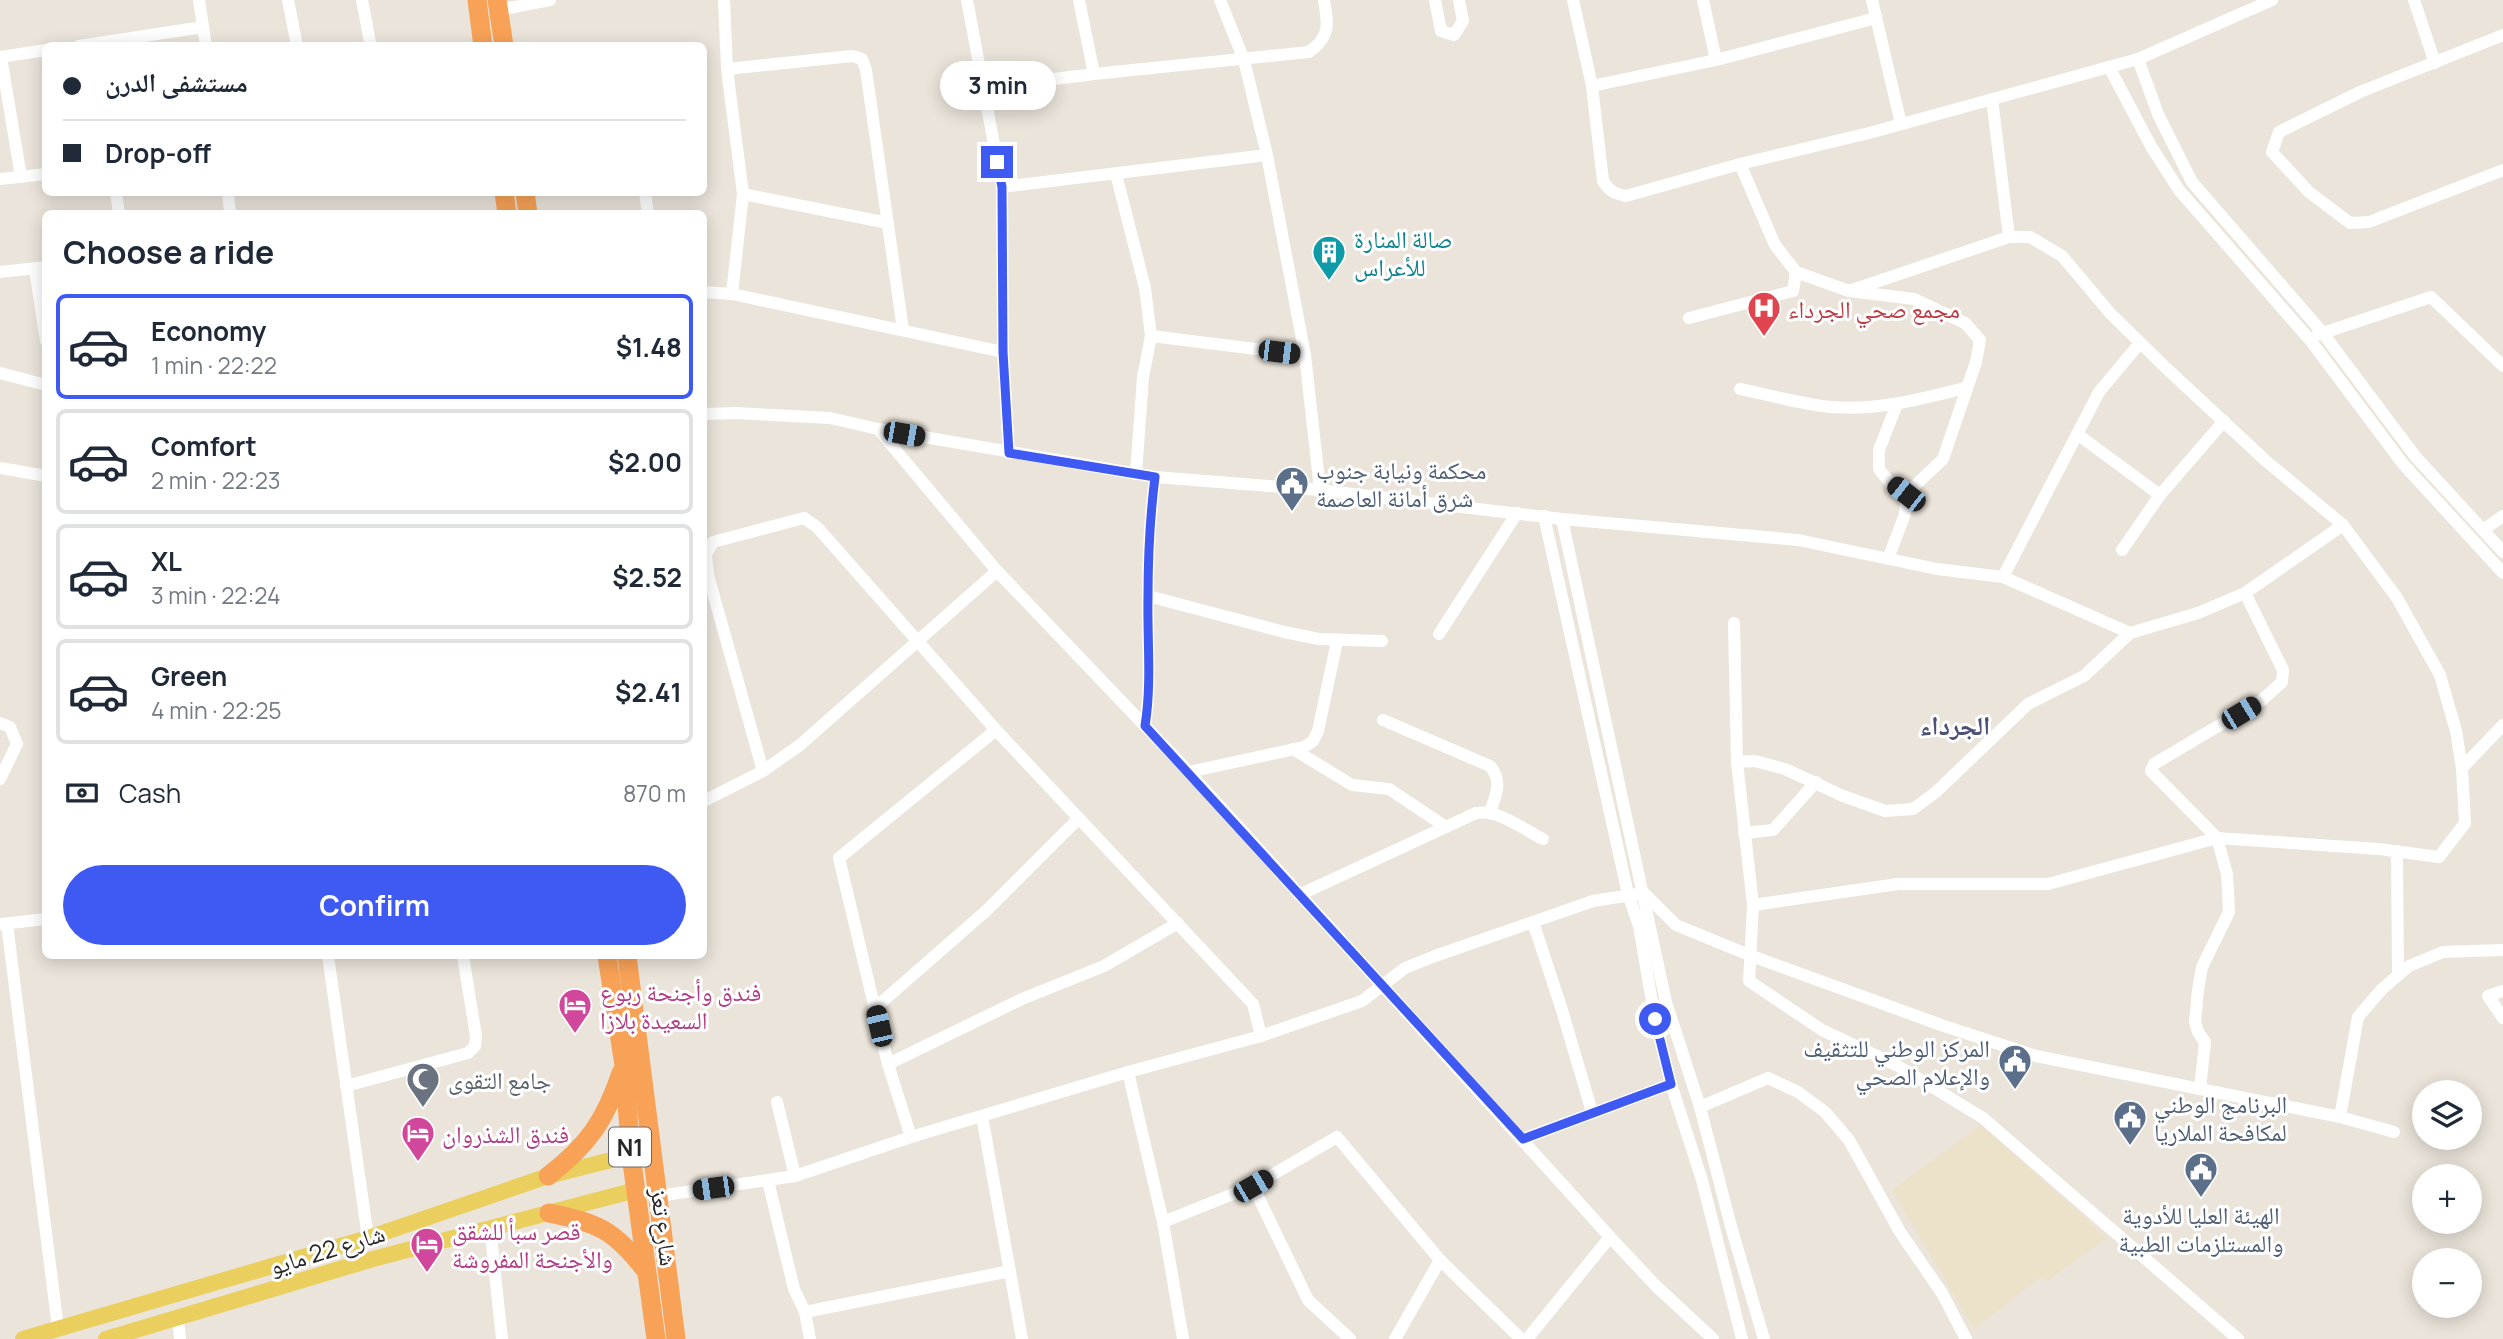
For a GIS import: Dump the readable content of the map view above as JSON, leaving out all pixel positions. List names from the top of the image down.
{
  "streets": {
    "highway": ["N1", "شارع تعز"],
    "main road": ["شارع 22 مايو"]
  },
  "crossings": [
    ["شارع تعز", "شارع 22 مايو"]
  ],
  "districts": ["الجرداء"],
  "places": {
    "building": ["صالة المنارة للأعراس"],
    "hospital": ["مجمع صحي الجرداء"],
    "public building": [
      "محكمة ونيابة جنوب شرق أمانة العاصمة",
      "المركز الوطني للتثقيف والإعلام الصحي",
      "البرنامج الوطني لمكافحة الملاريا",
      "الهيئة العليا للأدوية والمستلزمات الطبية"
    ],
    "hotel": ["فندق وأجنحة ربوع السعيدة بلازا", "فندق الشذروان", "قصر سبأ للشقق والأجنحة المفروشة"],
    "mosque": ["جامع التقوى"]
  },
  "page": {
    "banner": ["مستشفى الدرن", "Drop-off"],
    "bubble": "3 min",
    "heading": "Choose a ride",
    "list": [
      {
        "name": "Economy",
        "note": "1 min · 22:22",
        "value": "$1.48"
      },
      {
        "name": "Comfort",
        "note": "2 min · 22:23",
        "value": "$2.00"
      },
      {
        "name": "XL",
        "note": "3 min · 22:24",
        "value": "$2.52"
      },
      {
        "name": "Green",
        "note": "4 min · 22:25",
        "value": "$2.41"
      }
    ],
    "pay": ["Cash", "870 m"],
    "buttons": "Confirm",
    "map_buttons": ["+", "−"]
  }
}
